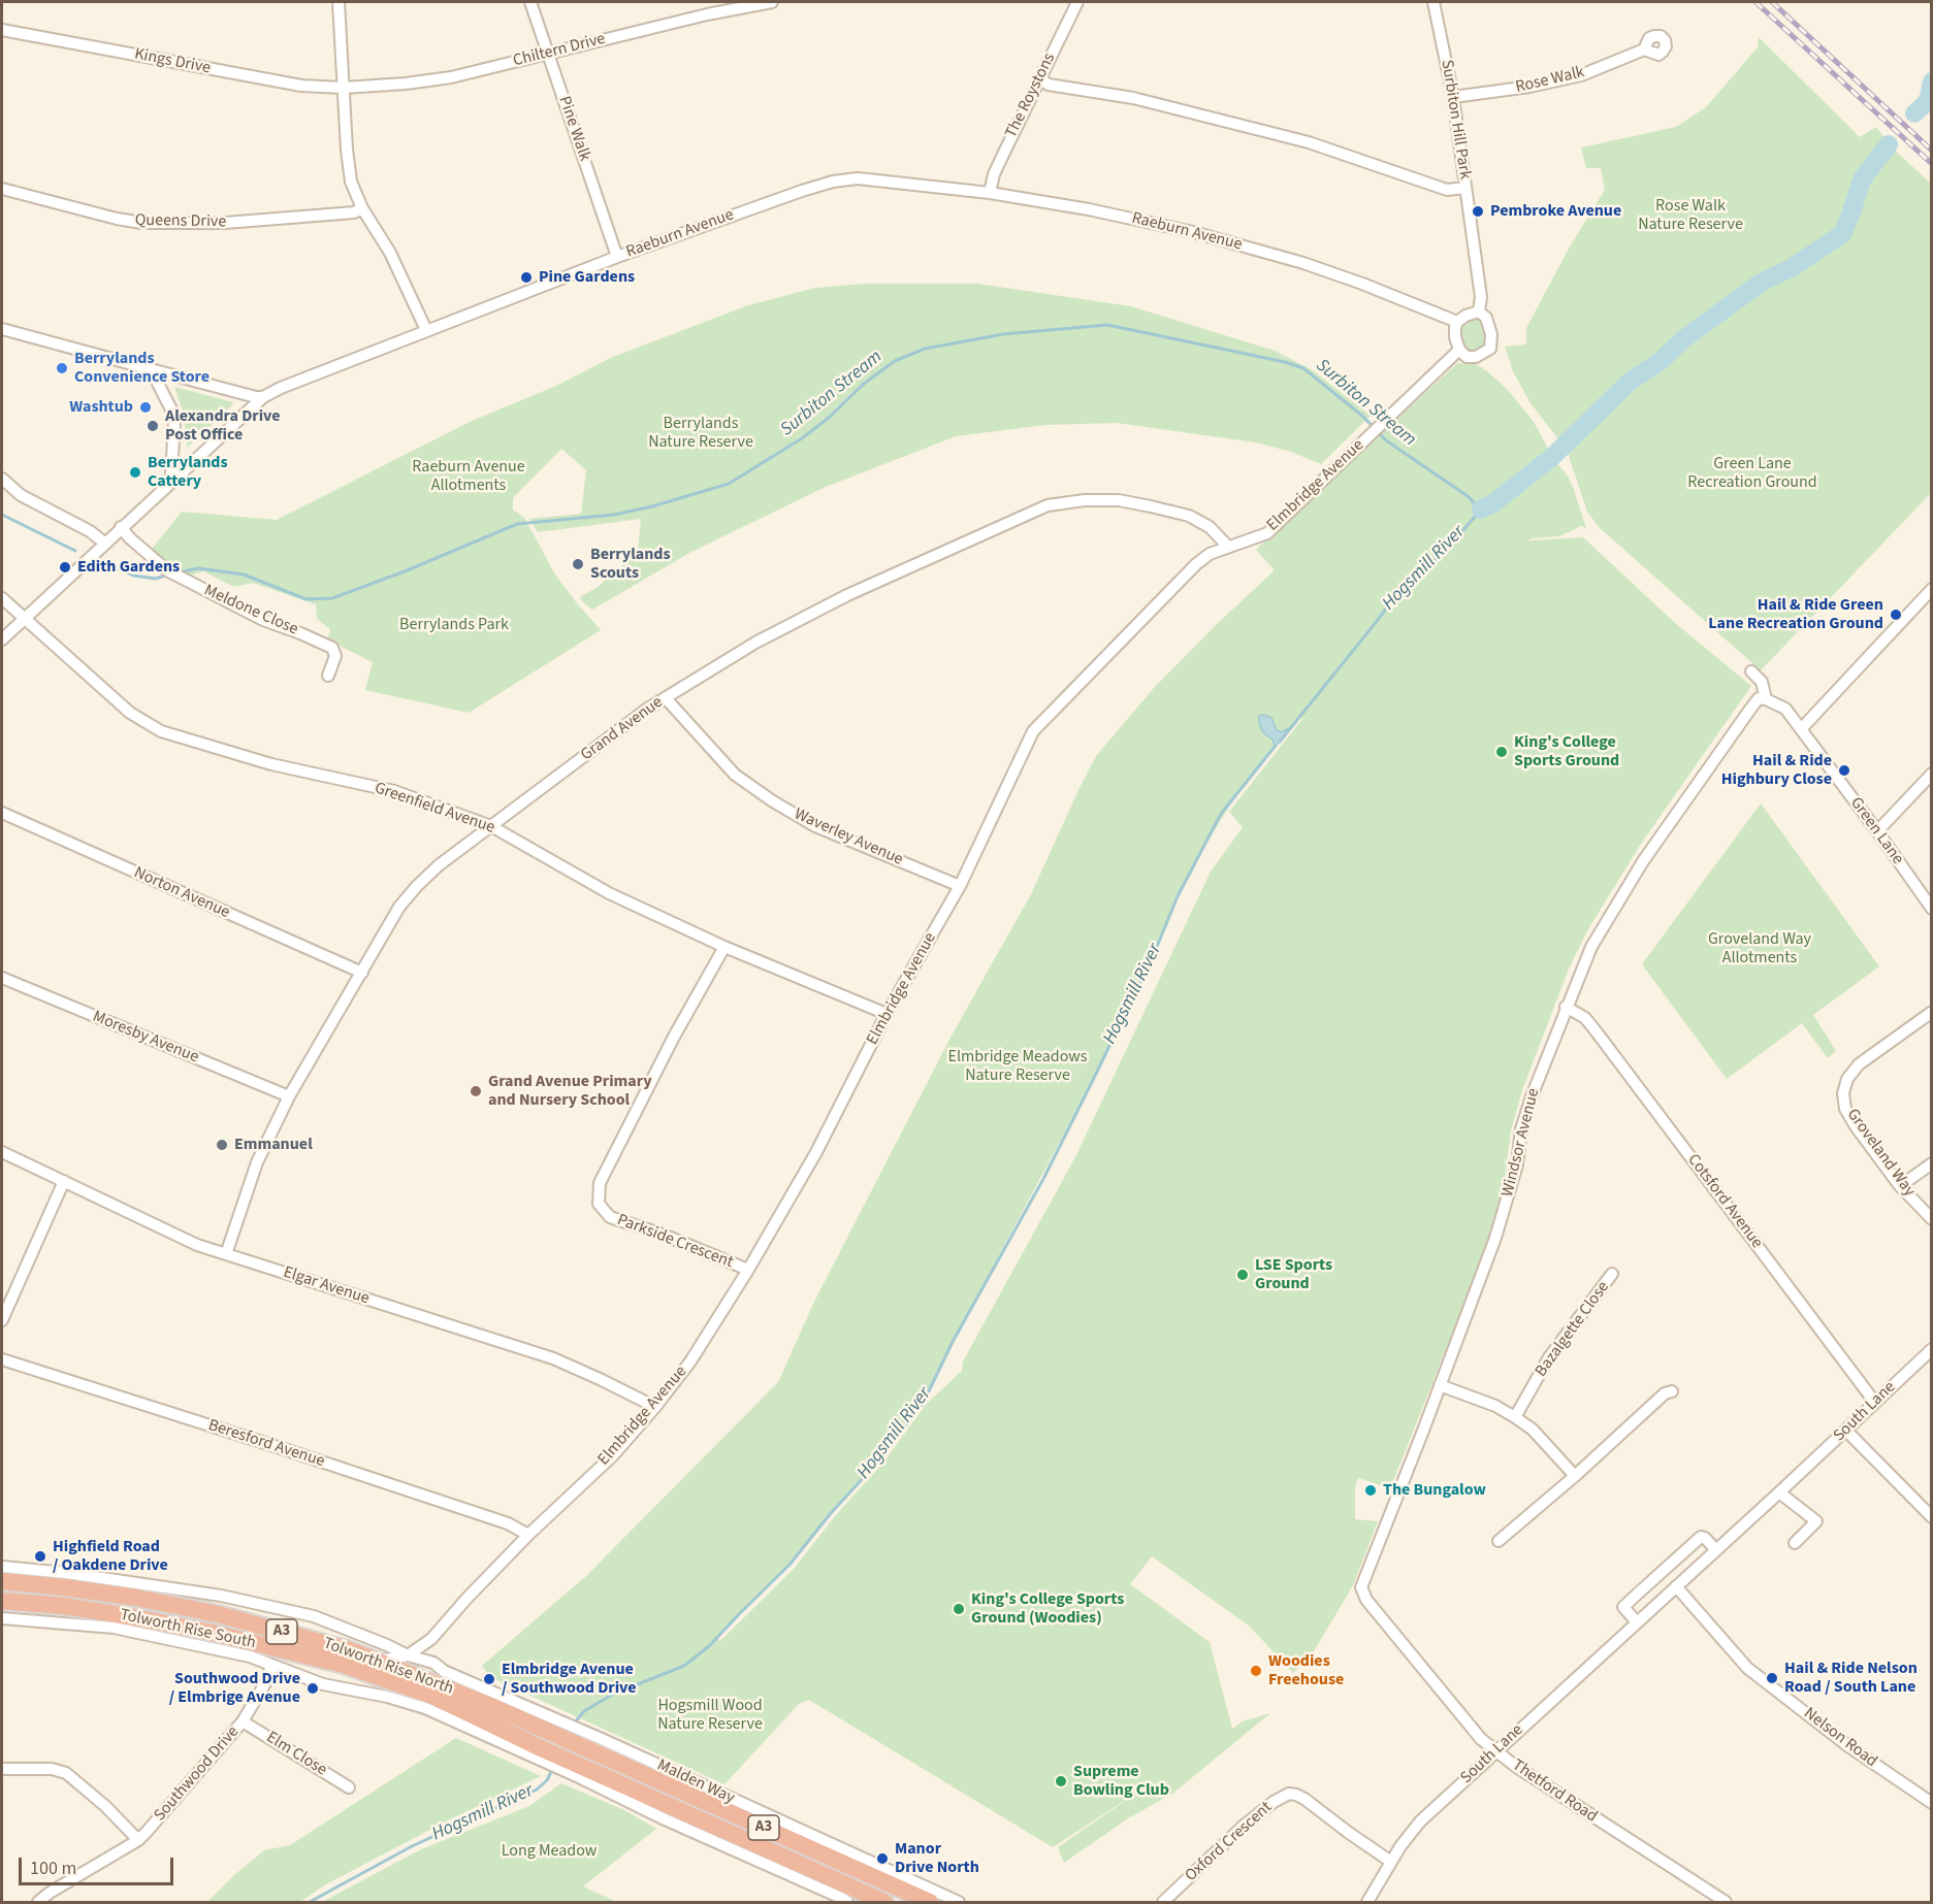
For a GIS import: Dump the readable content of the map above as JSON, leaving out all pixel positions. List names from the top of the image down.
{
  "streets": {
    "highway": [
      "Tolworth Rise South",
      "A3",
      "Tolworth Rise North",
      "Malden Way"
    ],
    "street": [
      "Chiltern Drive",
      "Kings Drive",
      "Rose Walk",
      "The Roystons",
      "Surbiton Hill Park",
      "Pine Walk",
      "Queens Drive",
      "Raeburn Avenue",
      "Elmbridge Avenue",
      "Meldone Close",
      "Grand Avenue",
      "Greenfield Avenue",
      "Green Lane",
      "Waverley Avenue",
      "Norton Avenue",
      "Moresby Avenue",
      "Windsor Avenue",
      "Groveland Way",
      "Cotsford Avenue",
      "Parkside Crescent",
      "Elgar Avenue",
      "Bazalgette Close",
      "South Lane",
      "Beresford Avenue",
      "Nelson Road",
      "Elm Close",
      "Southwood Drive",
      "Thetford Road",
      "Oxford Crescent"
    ]
  },
  "crossings": [
    ["Chiltern Drive", "Kings Drive"],
    ["Chiltern Drive", "Pine Walk"],
    ["Rose Walk", "Surbiton Hill Park"],
    ["The Roystons", "Raeburn Avenue"],
    ["Surbiton Hill Park", "Raeburn Avenue"],
    ["Surbiton Hill Park", "Elmbridge Avenue"],
    ["Pine Walk", "Raeburn Avenue"],
    ["Raeburn Avenue", "Elmbridge Avenue"],
    ["Raeburn Avenue", "Meldone Close"],
    ["Raeburn Avenue", "Greenfield Avenue"],
    ["Elmbridge Avenue", "Grand Avenue"],
    ["Elmbridge Avenue", "Greenfield Avenue"],
    ["Elmbridge Avenue", "Waverley Avenue"],
    ["Elmbridge Avenue", "Parkside Crescent"],
    ["Elmbridge Avenue", "Elgar Avenue"],
    ["Elmbridge Avenue", "Beresford Avenue"],
    ["Elmbridge Avenue", "Tolworth Rise North"],
    ["Elmbridge Avenue", "Malden Way"],
    ["Grand Avenue", "Greenfield Avenue"],
    ["Grand Avenue", "Waverley Avenue"],
    ["Grand Avenue", "Norton Avenue"],
    ["Grand Avenue", "Moresby Avenue"],
    ["Grand Avenue", "Elgar Avenue"],
    ["Greenfield Avenue", "Parkside Crescent"],
    ["Green Lane", "Windsor Avenue"],
    ["Windsor Avenue", "Cotsford Avenue"],
    ["Windsor Avenue", "Thetford Road"],
    ["Cotsford Avenue", "South Lane"],
    ["South Lane", "Nelson Road"],
    ["South Lane", "Thetford Road"],
    ["South Lane", "Oxford Crescent"],
    ["Tolworth Rise South", "Southwood Drive"],
    ["Tolworth Rise South", "Malden Way"],
    ["Tolworth Rise North", "Malden Way"],
    ["Elm Close", "Southwood Drive"]
  ],
  "water": ["Surbiton Stream", "Hogsmill River"],
  "parks": [
    "Rose Walk Nature Reserve",
    "Berrylands Nature Reserve",
    "Green Lane Recreation Ground",
    "Raeburn Avenue Allotments",
    "Berrylands Park",
    "Groveland Way Allotments",
    "Elmbridge Meadows Nature Reserve",
    "Hogsmill Wood Nature Reserve",
    "Long Meadow"
  ],
  "places": [
    "Pembroke Avenue",
    "Pine Gardens",
    "Berrylands Convenience Store",
    "Washtub",
    "Alexandra Drive Post Office",
    "Berrylands Cattery",
    "Berrylands Scouts",
    "Edith Gardens",
    "Hail & Ride Green Lane Recreation Ground",
    "King's College Sports Ground",
    "Hail & Ride Highbury Close",
    "Grand Avenue Primary and Nursery School",
    "Emmanuel",
    "LSE Sports Ground",
    "The Bungalow",
    "Highfield Road / Oakdene Drive",
    "King's College Sports Ground (Woodies)",
    "Woodies Freehouse",
    "Hail & Ride Nelson Road / South Lane",
    "Elmbridge Avenue / Southwood Drive",
    "Southwood Drive / Elmbrige Avenue",
    "Supreme Bowling Club",
    "Manor Drive North"
  ],
  "scale_bar": "100 m"
}
